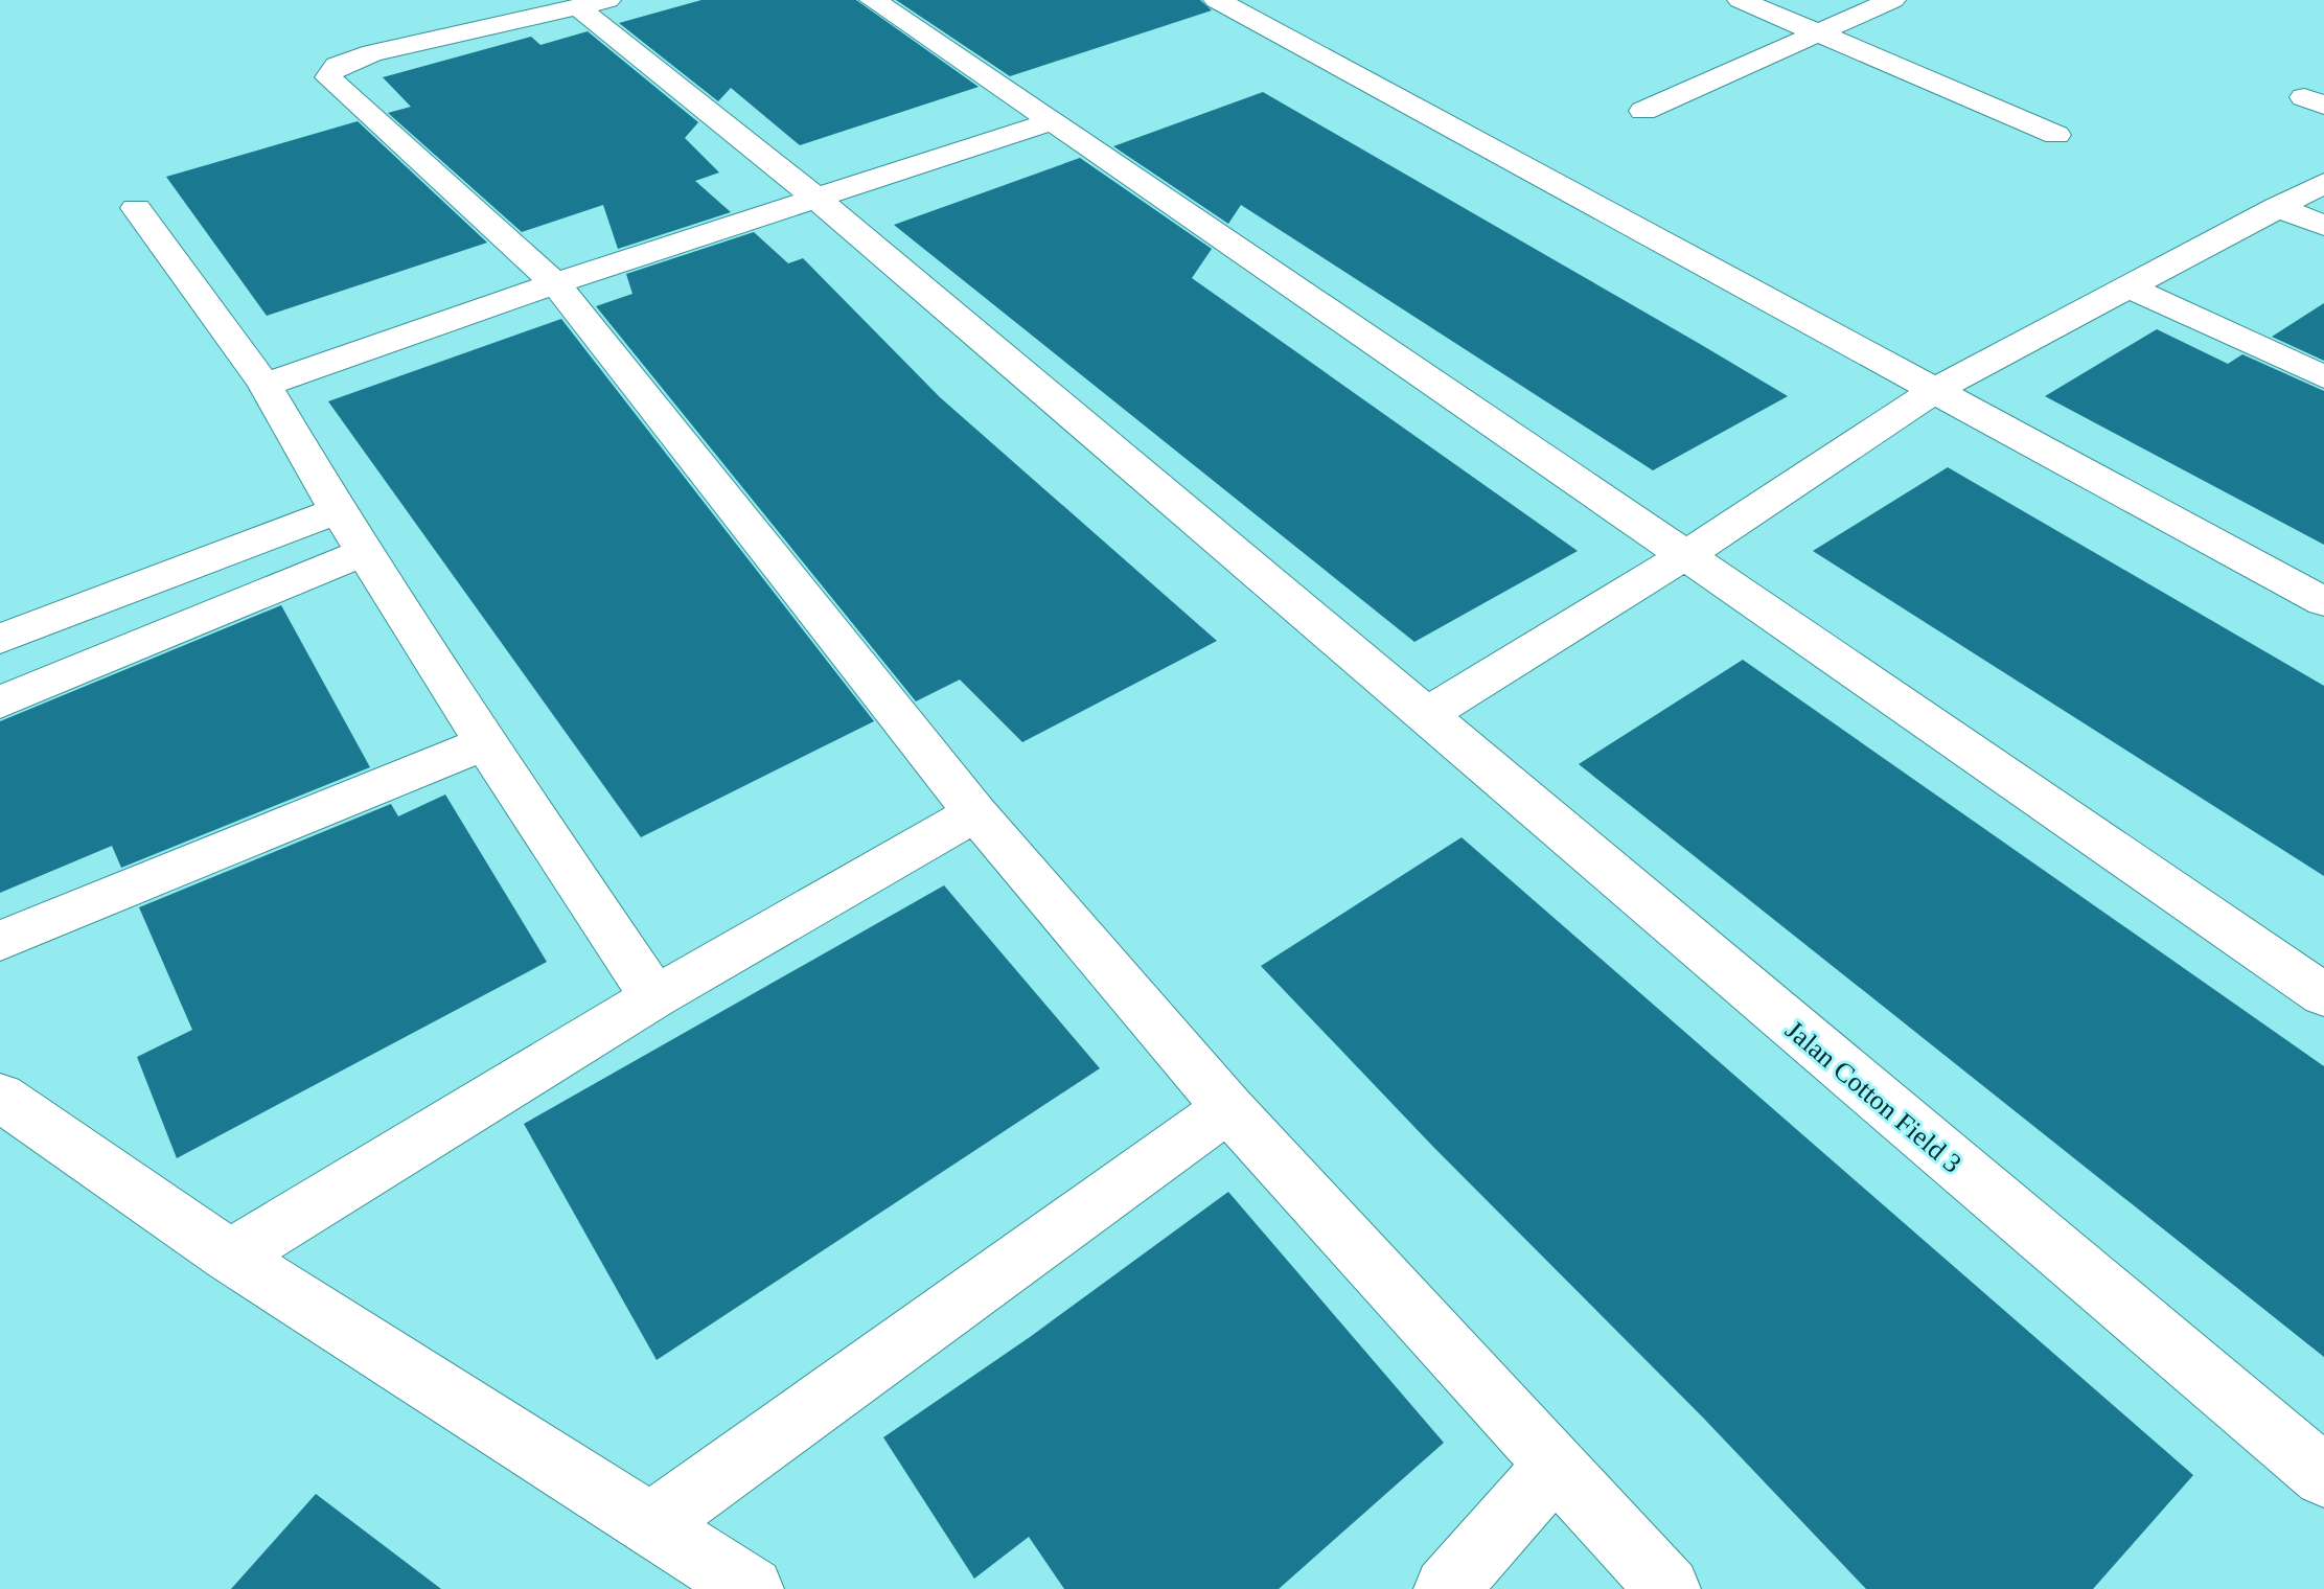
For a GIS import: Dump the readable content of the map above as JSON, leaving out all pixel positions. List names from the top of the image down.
{
  "streets": {
    "street": ["Jalan Cotton Field 3"]
  }
}
